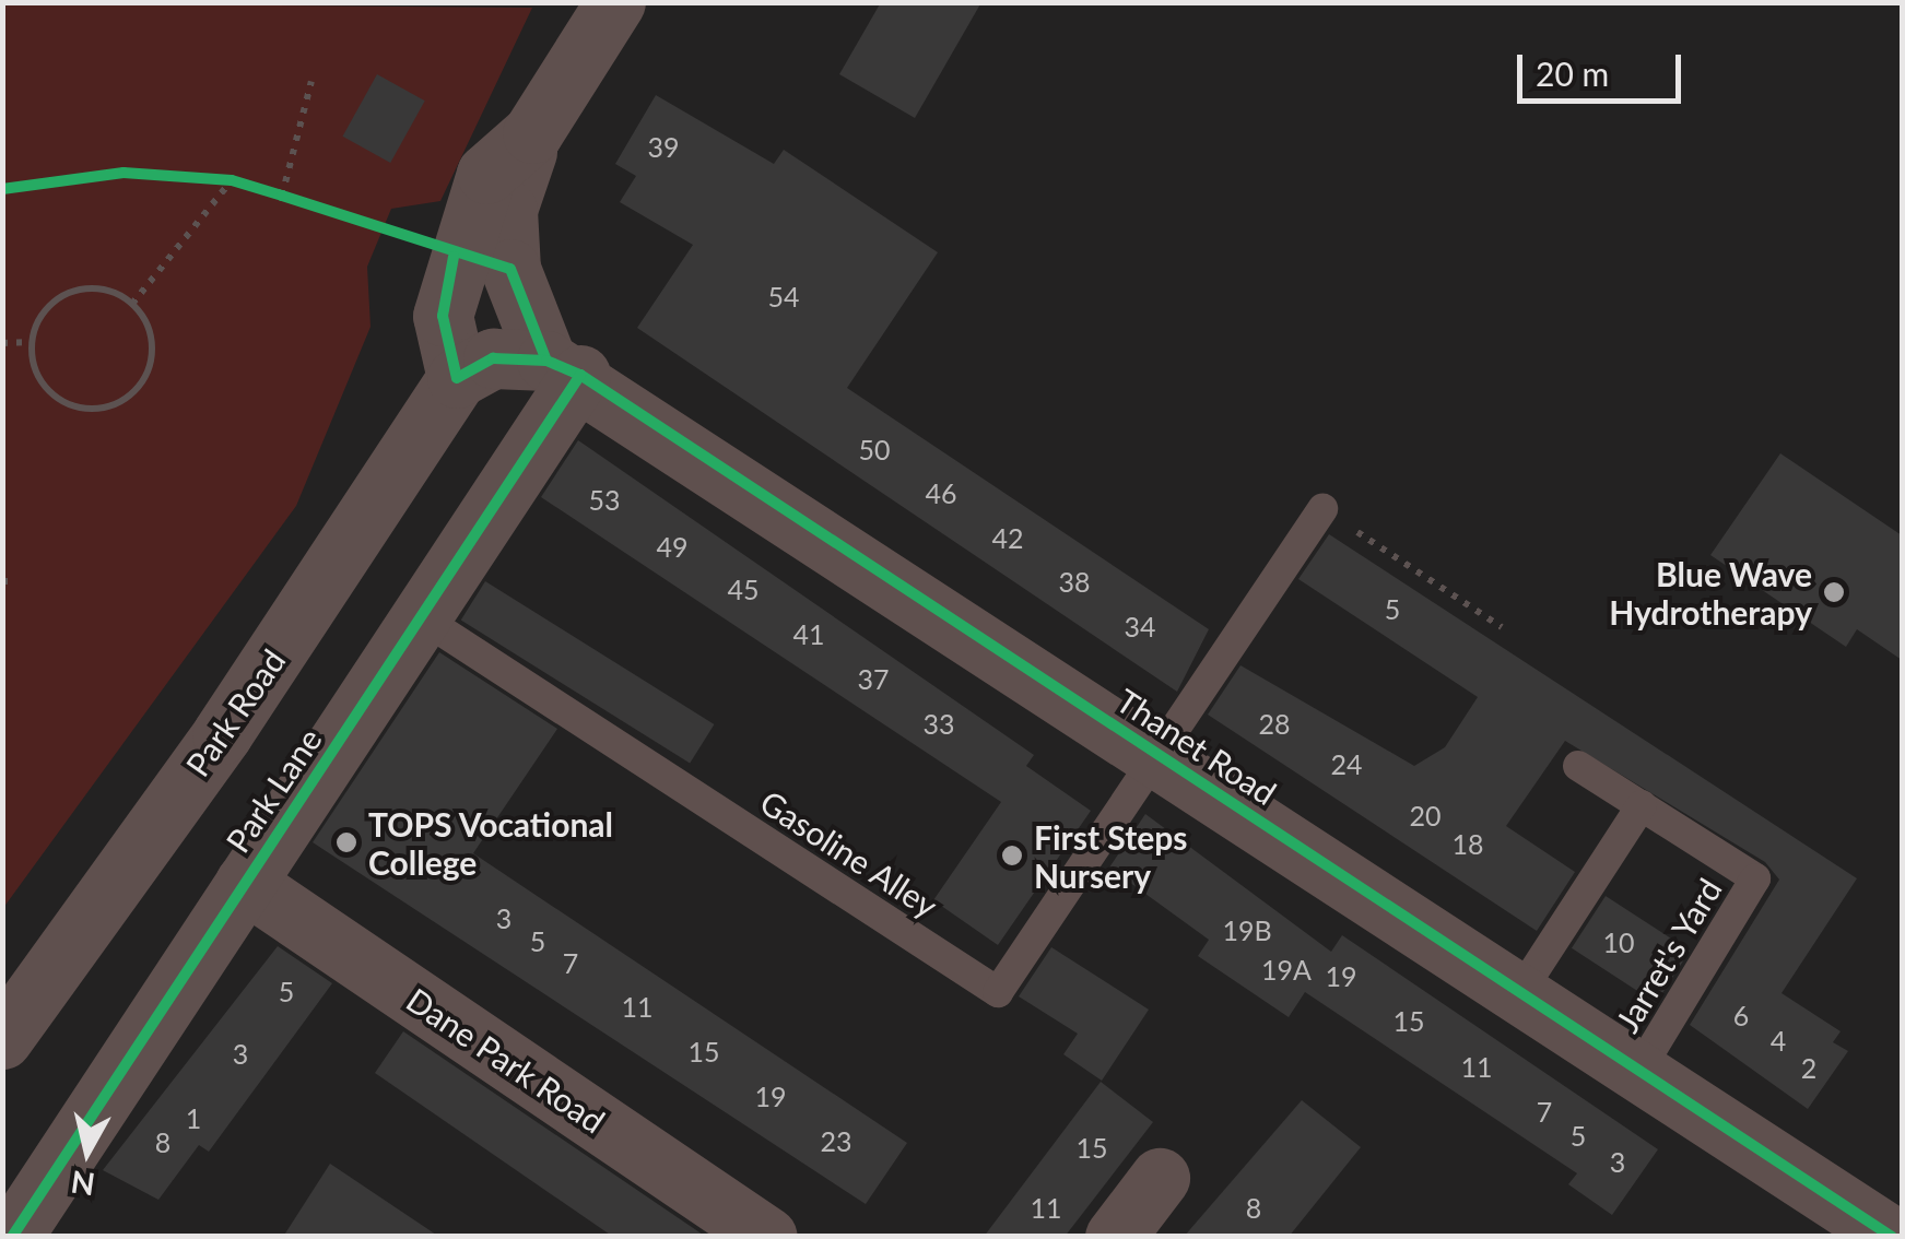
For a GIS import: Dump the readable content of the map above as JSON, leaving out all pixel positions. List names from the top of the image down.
{
  "streets": {
    "street": [
      "Park Road",
      "Thanet Road",
      "Park Lane",
      "Dane Park Road"
    ],
    "lane": ["Gasoline Alley", "Jarret's Yard"]
  },
  "crossings": [
    ["Thanet Road", "Park Lane"],
    ["Thanet Road", "Gasoline Alley"],
    ["Thanet Road", "Jarret's Yard"],
    ["Park Lane", "Gasoline Alley"],
    ["Park Lane", "Dane Park Road"]
  ],
  "places": ["Blue Wave Hydrotherapy", "TOPS Vocational College", "First Steps Nursery"],
  "house_numbers": [
    "39",
    "54",
    "50",
    "46",
    "53",
    "42",
    "49",
    "38",
    "45",
    "5",
    "34",
    "41",
    "37",
    "33",
    "28",
    "24",
    "20",
    "18",
    "3",
    "19B",
    "5",
    "10",
    "7",
    "19A",
    "19",
    "5",
    "11",
    "6",
    "15",
    "4",
    "15",
    "3",
    "11",
    "2",
    "19",
    "7",
    "1",
    "5",
    "23",
    "8",
    "15",
    "3",
    "11",
    "8"
  ],
  "scale_bar": "20 m",
  "north": "bottom"
}
